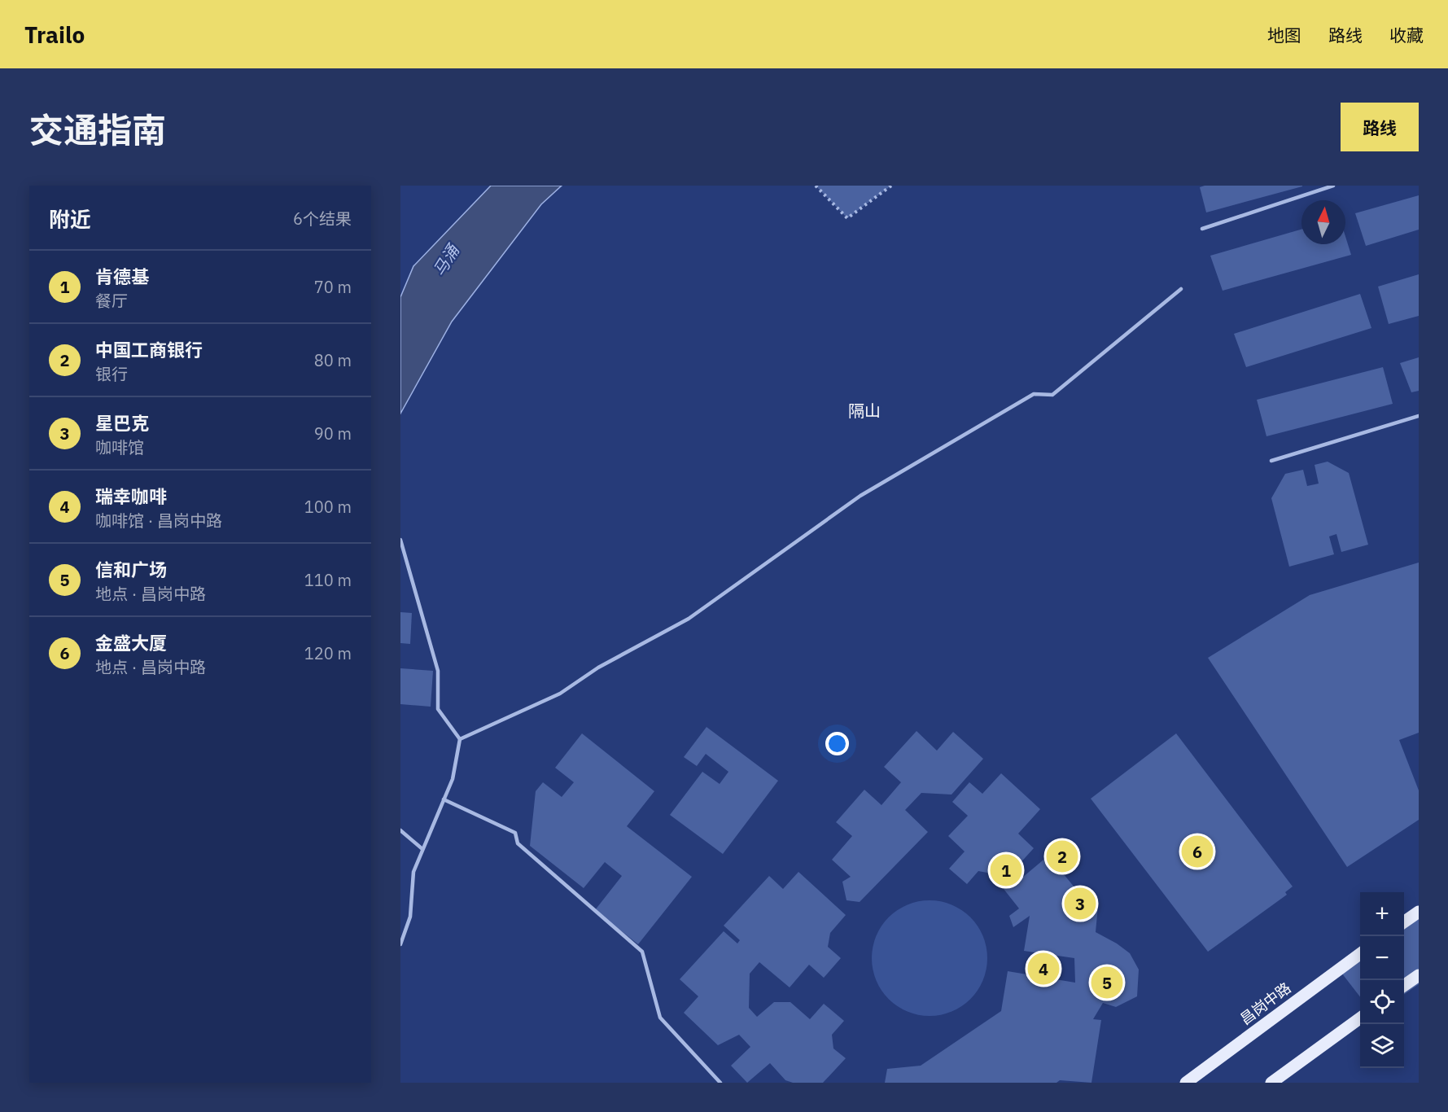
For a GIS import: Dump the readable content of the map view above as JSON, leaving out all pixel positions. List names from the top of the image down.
{
  "streets": {
    "main road": ["昌岗中路"]
  },
  "districts": ["隔山"],
  "water": ["马涌"],
  "north": "top",
  "page": {
    "header": "Trailo",
    "nav": ["地图", "路线", "收藏"],
    "title": "交通指南",
    "buttons": "路线",
    "heading": ["附近", "6个结果"],
    "list": [
      {
        "mark": "1",
        "name": "肯德基",
        "note": "餐厅",
        "value": "70 m"
      },
      {
        "mark": "2",
        "name": "中国工商银行",
        "note": "银行",
        "value": "80 m"
      },
      {
        "mark": "3",
        "name": "星巴克",
        "note": "咖啡馆",
        "value": "90 m"
      },
      {
        "mark": "4",
        "name": "瑞幸咖啡",
        "note": "咖啡馆 · 昌岗中路",
        "value": "100 m"
      },
      {
        "mark": "5",
        "name": "信和广场",
        "note": "地点 · 昌岗中路",
        "value": "110 m"
      },
      {
        "mark": "6",
        "name": "金盛大厦",
        "note": "地点 · 昌岗中路",
        "value": "120 m"
      }
    ],
    "pins": [
      "6",
      "2",
      "1",
      "3",
      "4",
      "5"
    ],
    "map_buttons": ["+", "−"]
  }
}
